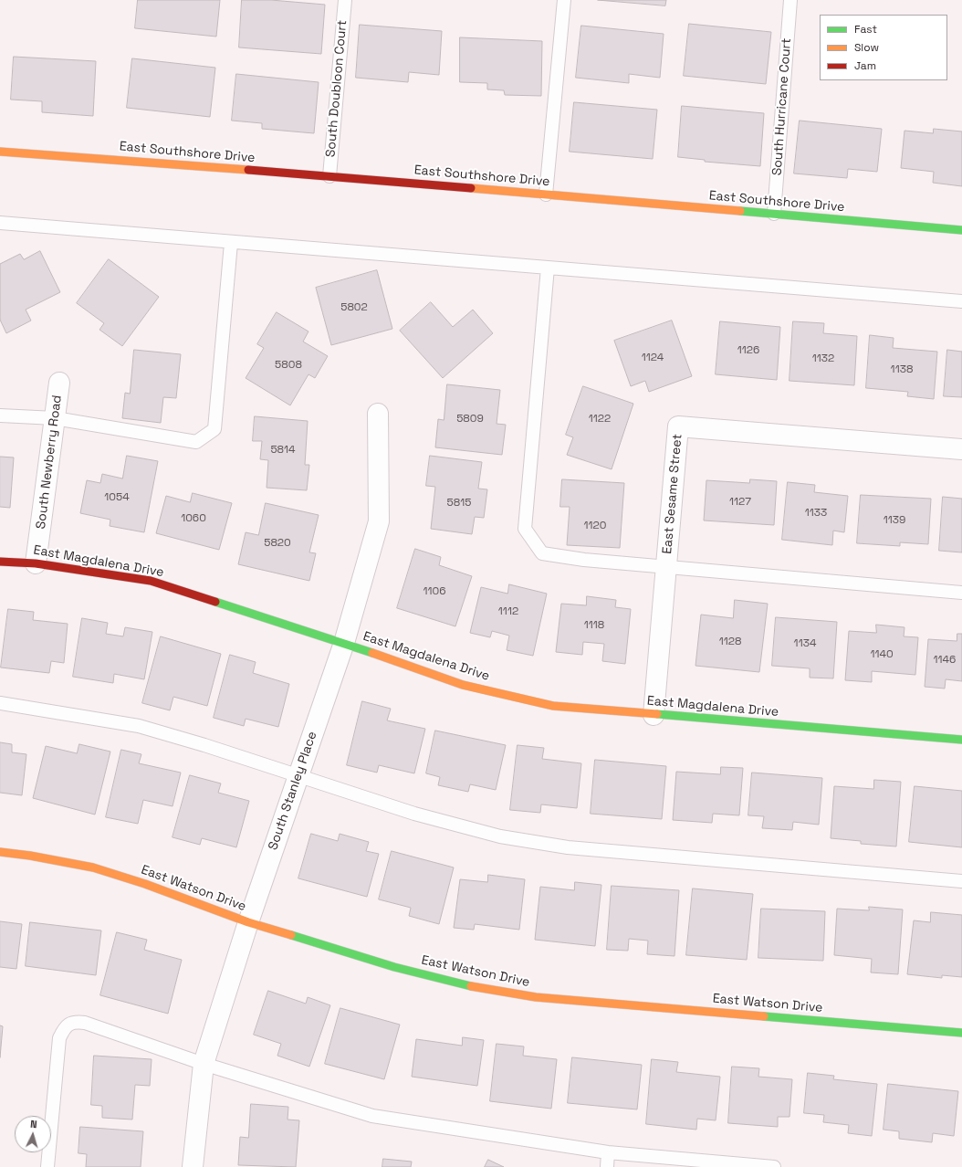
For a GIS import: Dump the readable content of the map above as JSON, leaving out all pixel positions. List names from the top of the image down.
{
  "streets": {
    "street": [
      "East Southshore Drive",
      "South Newberry Road",
      "East Sesame Street",
      "East Magdalena Drive",
      "South Stanley Place",
      "East Watson Drive"
    ],
    "lane": ["South Doubloon Court", "South Hurricane Court"]
  },
  "crossings": [
    ["South Doubloon Court", "East Southshore Drive"],
    ["South Hurricane Court", "East Southshore Drive"],
    ["South Newberry Road", "East Magdalena Drive"],
    ["East Sesame Street", "East Magdalena Drive"],
    ["East Magdalena Drive", "South Stanley Place"],
    ["South Stanley Place", "East Watson Drive"]
  ],
  "house_numbers": [
    "5802",
    "1126",
    "1124",
    "1132",
    "5808",
    "1138",
    "5809",
    "1122",
    "5814",
    "1054",
    "1127",
    "5815",
    "1133",
    "1060",
    "1139",
    "1120",
    "5820",
    "1106",
    "1112",
    "1118",
    "1128",
    "1134",
    "1140",
    "1146"
  ],
  "legend": ["Fast", "Slow", "Jam"],
  "north": "top"
}
